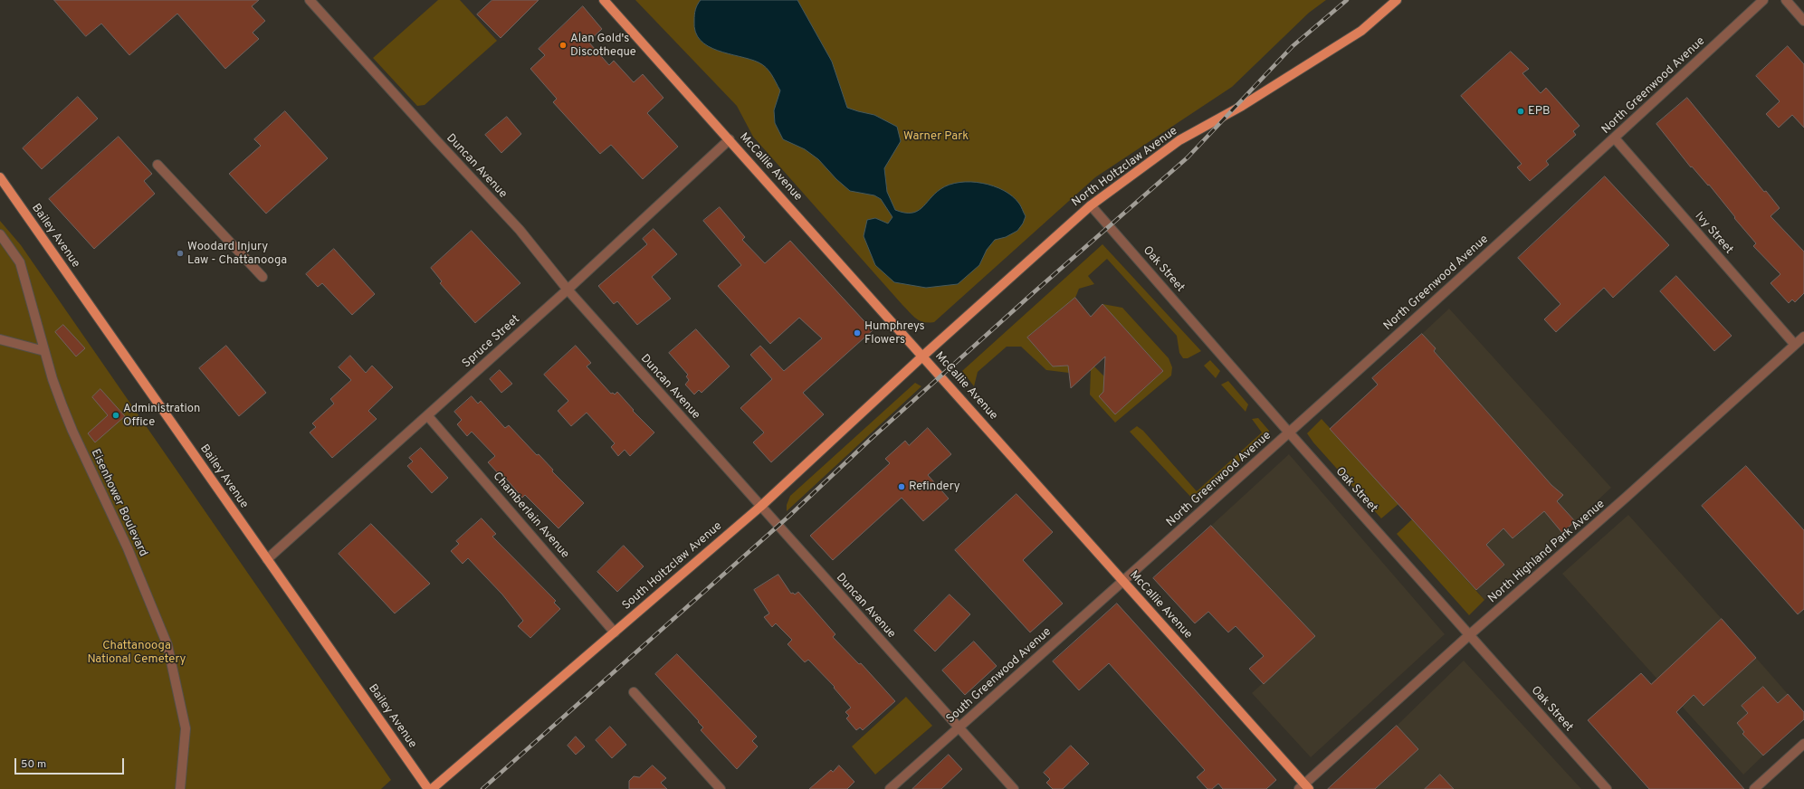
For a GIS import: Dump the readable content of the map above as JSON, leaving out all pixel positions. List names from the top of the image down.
{
  "streets": {
    "main road": [
      "McCallie Avenue",
      "North Holtzclaw Avenue",
      "Bailey Avenue",
      "South Holtzclaw Avenue"
    ],
    "street": [
      "North Greenwood Avenue",
      "Duncan Avenue",
      "Ivy Street",
      "Oak Street",
      "Spruce Street",
      "Eisenhower Boulevard",
      "Chamberlain Avenue",
      "North Highland Park Avenue",
      "South Greenwood Avenue"
    ]
  },
  "crossings": [
    ["North Greenwood Avenue", "McCallie Avenue"],
    ["North Greenwood Avenue", "Ivy Street"],
    ["North Greenwood Avenue", "Oak Street"],
    ["North Greenwood Avenue", "South Greenwood Avenue"],
    ["Duncan Avenue", "Spruce Street"],
    ["Duncan Avenue", "South Holtzclaw Avenue"],
    ["Duncan Avenue", "South Greenwood Avenue"],
    ["McCallie Avenue", "North Holtzclaw Avenue"],
    ["McCallie Avenue", "Spruce Street"],
    ["McCallie Avenue", "North Highland Park Avenue"],
    ["McCallie Avenue", "South Holtzclaw Avenue"],
    ["McCallie Avenue", "South Greenwood Avenue"],
    ["North Holtzclaw Avenue", "Oak Street"],
    ["North Holtzclaw Avenue", "South Holtzclaw Avenue"],
    ["Ivy Street", "North Highland Park Avenue"],
    ["Bailey Avenue", "Spruce Street"],
    ["Oak Street", "North Highland Park Avenue"],
    ["Spruce Street", "Chamberlain Avenue"],
    ["Chamberlain Avenue", "South Holtzclaw Avenue"]
  ],
  "parks": ["Warner Park", "Chattanooga National Cemetery"],
  "places": [
    "Alan Gold's Discotheque",
    "EPB",
    "Woodard Injury Law - Chattanooga",
    "Humphreys Flowers",
    "Administration Office",
    "Refindery"
  ],
  "scale_bar": "50 m"
}
